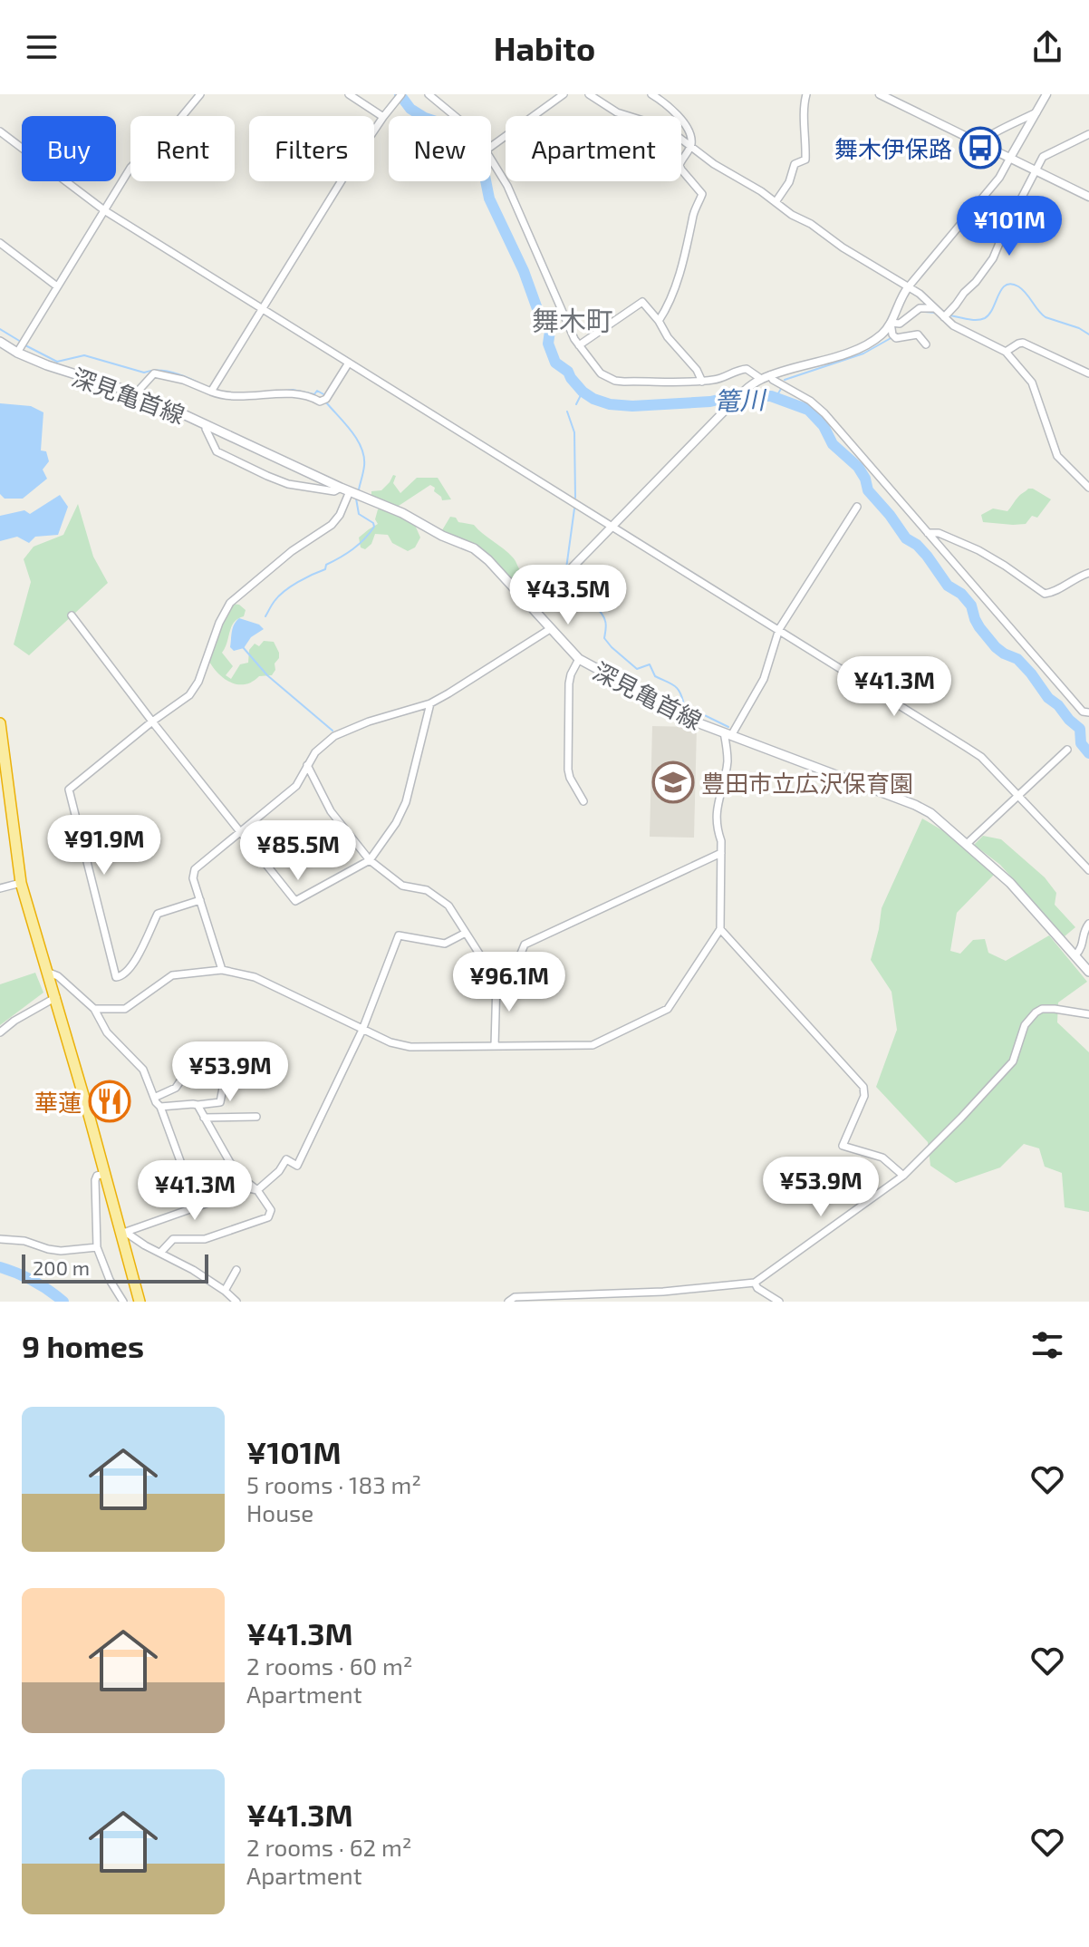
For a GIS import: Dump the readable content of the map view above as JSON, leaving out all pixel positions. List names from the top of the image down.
{
  "streets": {
    "main road": ["深見亀首線"]
  },
  "districts": ["舞木町"],
  "water": ["篭川"],
  "places": {
    "bus stop": ["舞木伊保路"],
    "school or university": ["豊田市立広沢保育園"],
    "restaurant": ["華蓮"]
  },
  "scale_bar": "200 m",
  "page": {
    "header": "Habito",
    "chip": [
      "Buy",
      "Rent",
      "Filters",
      "New",
      "Apartment"
    ],
    "price": [
      "¥101M",
      "¥43.5M",
      "¥41.3M",
      "¥91.9M",
      "¥85.5M",
      "¥96.1M",
      "¥53.9M",
      "¥53.9M",
      "¥41.3M"
    ],
    "scale": "200 m",
    "heading": "9 homes",
    "list": [
      {
        "name": "¥101M",
        "note": "5 rooms · 183 m² · House"
      },
      {
        "name": "¥41.3M",
        "note": "2 rooms · 60 m² · Apartment"
      },
      {
        "name": "¥41.3M",
        "note": "2 rooms · 62 m² · Apartment"
      }
    ]
  }
}
